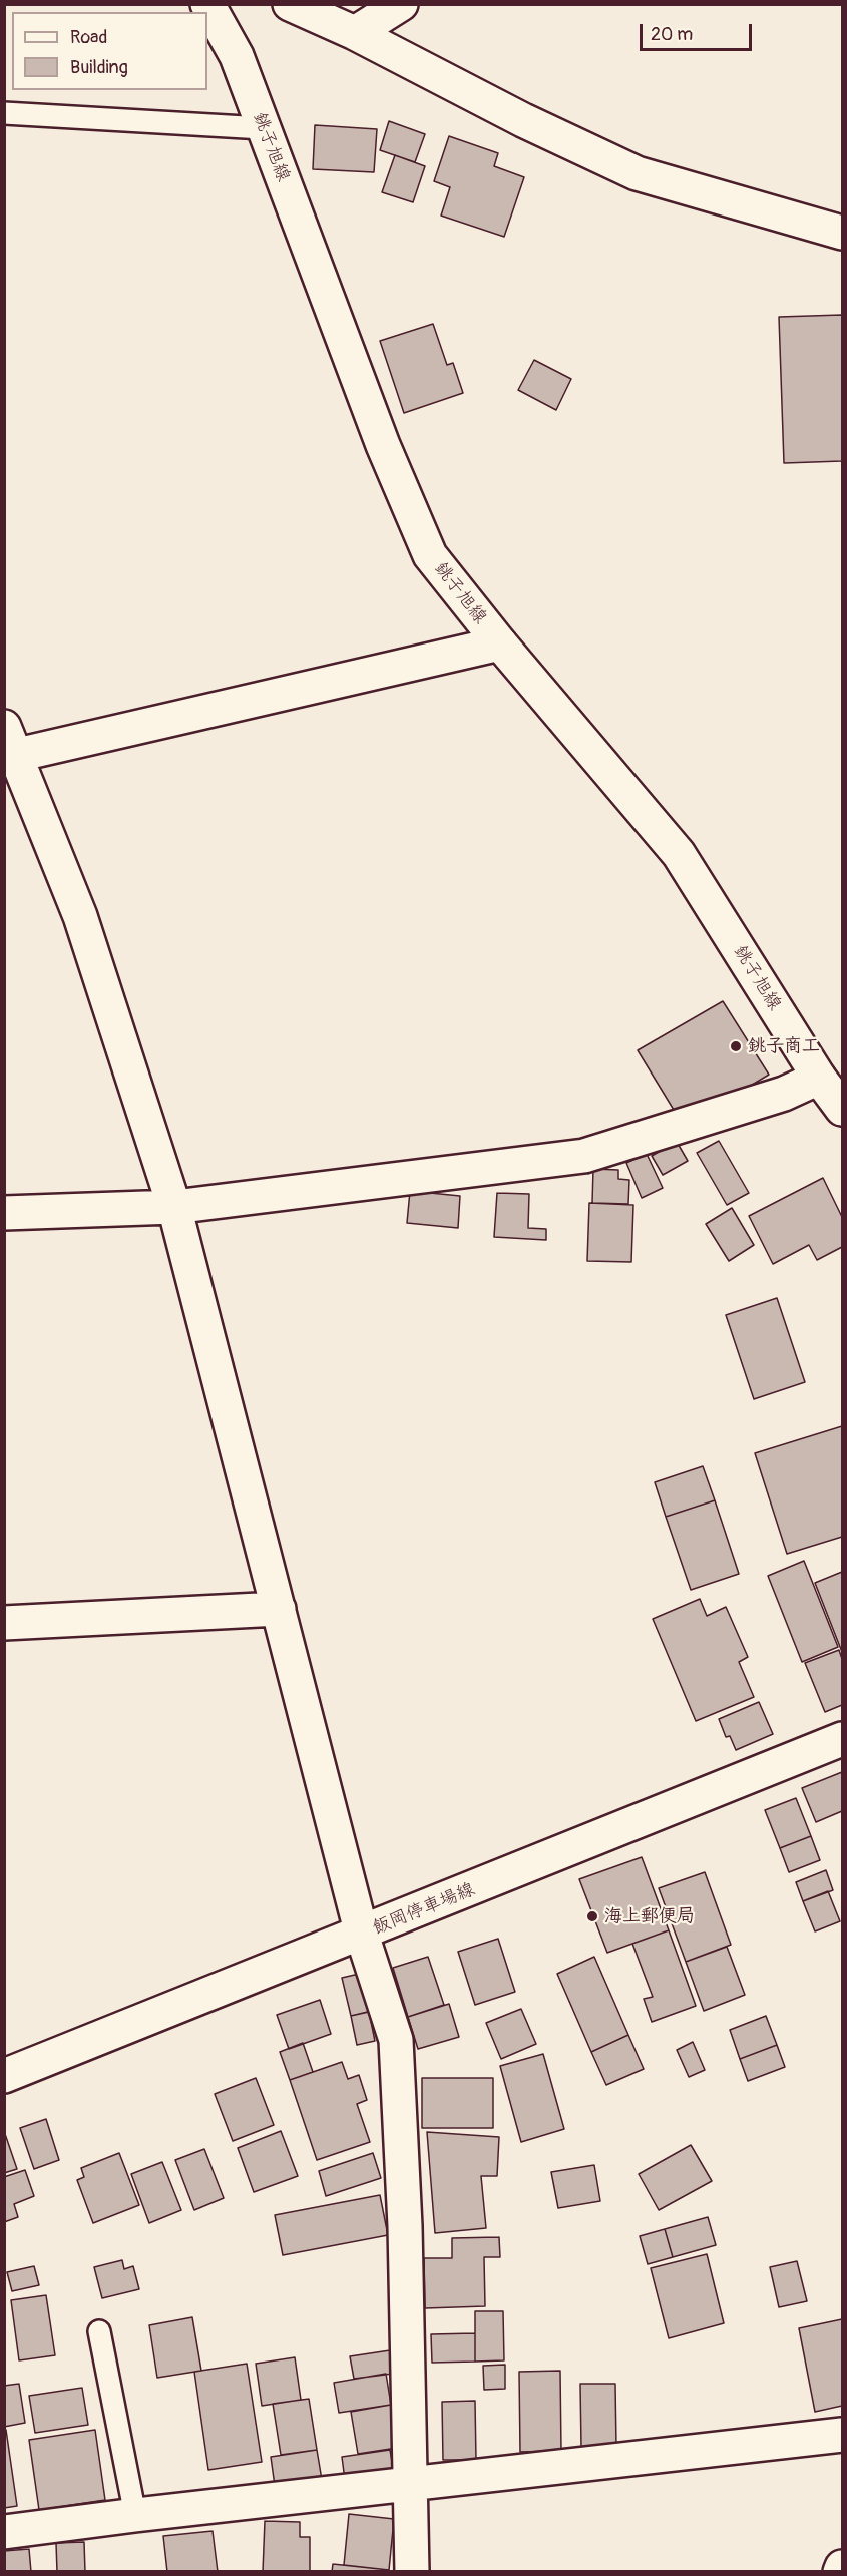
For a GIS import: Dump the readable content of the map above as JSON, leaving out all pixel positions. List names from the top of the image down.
{
  "streets": {
    "street": ["銚子旭線", "飯岡停車場線"]
  },
  "places": ["銚子商工", "海上郵便局"],
  "legend": ["Road", "Building"],
  "scale_bar": "20 m"
}
